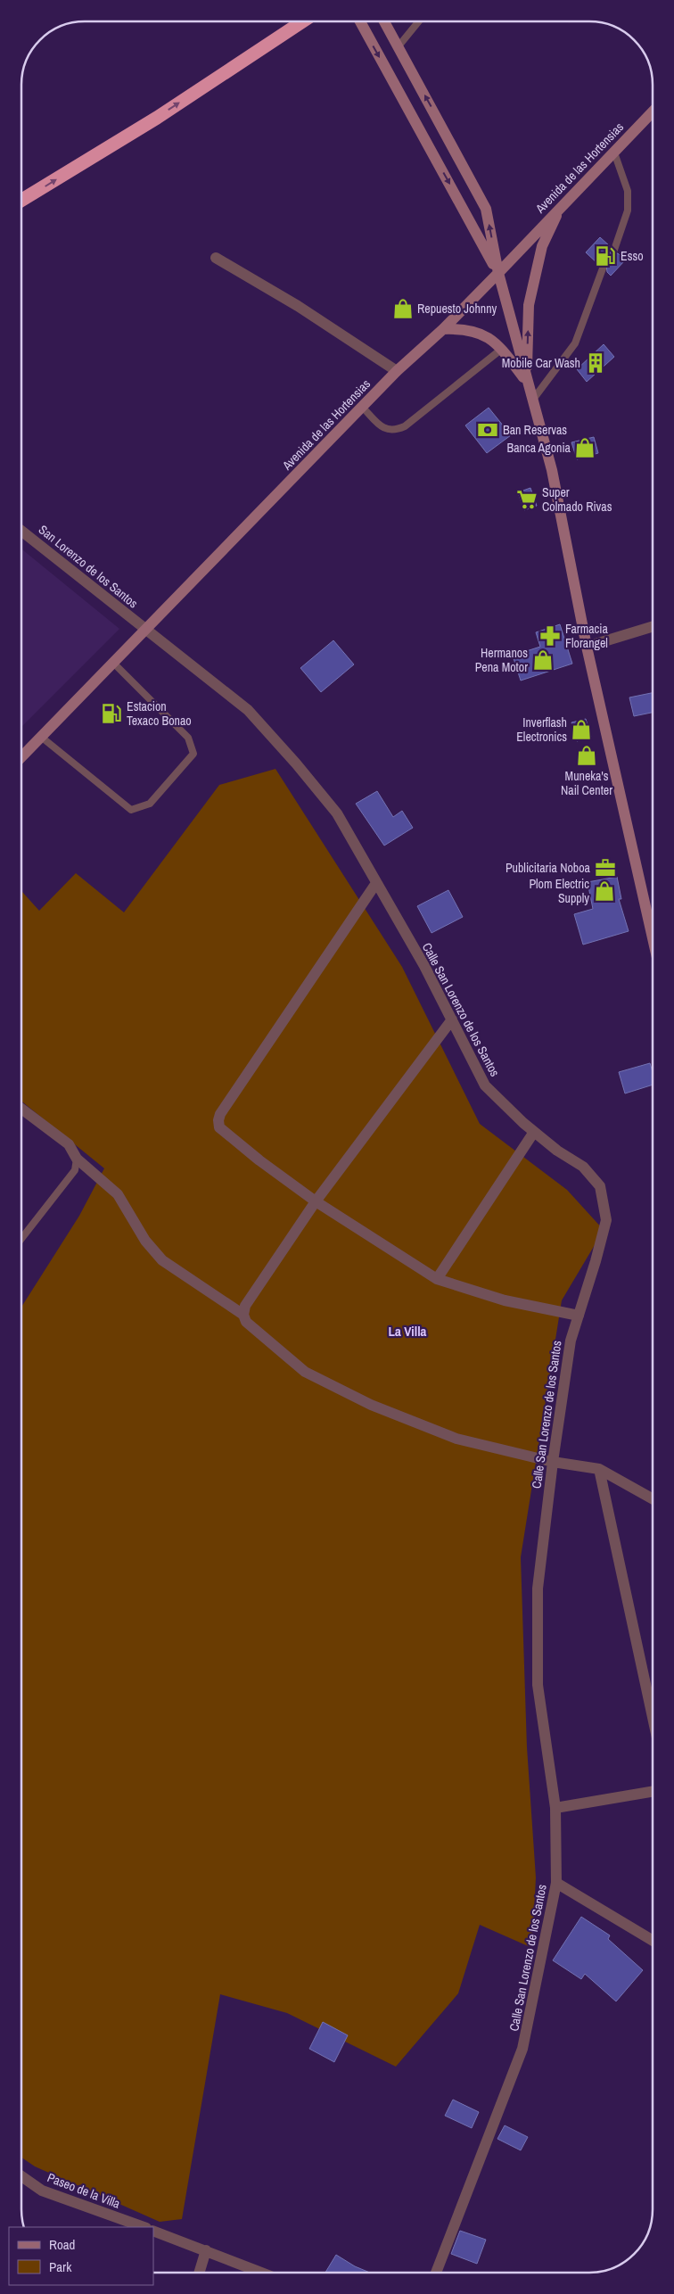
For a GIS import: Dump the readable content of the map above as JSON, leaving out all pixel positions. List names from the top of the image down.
{
  "streets": {
    "main road": ["Avenida de las Hortensias"],
    "street": ["San Lorenzo de los Santos", "Calle San Lorenzo de los Santos", "Paseo de la Villa"]
  },
  "crossings": [
    ["Avenida de las Hortensias", "San Lorenzo de los Santos"],
    ["Avenida de las Hortensias", "Calle San Lorenzo de los Santos"],
    ["San Lorenzo de los Santos", "Calle San Lorenzo de los Santos"]
  ],
  "districts": ["La Villa"],
  "places": {
    "fuel station": ["Esso", "Estacion Texaco Bonao"],
    "shop": [
      "Repuesto Johnny",
      "Banca Agonia",
      "Hermanos Pena Motor",
      "Inverflash Electronics",
      "Muneka's Nail Center",
      "Plom Electric Supply"
    ],
    "building": ["Mobile Car Wash"],
    "bank": ["Ban Reservas"],
    "supermarket": ["Super Colmado Rivas"],
    "pharmacy": ["Farmacia Florangel"],
    "office": ["Publicitaria Noboa"]
  },
  "legend": ["Road", "Park"]
}
